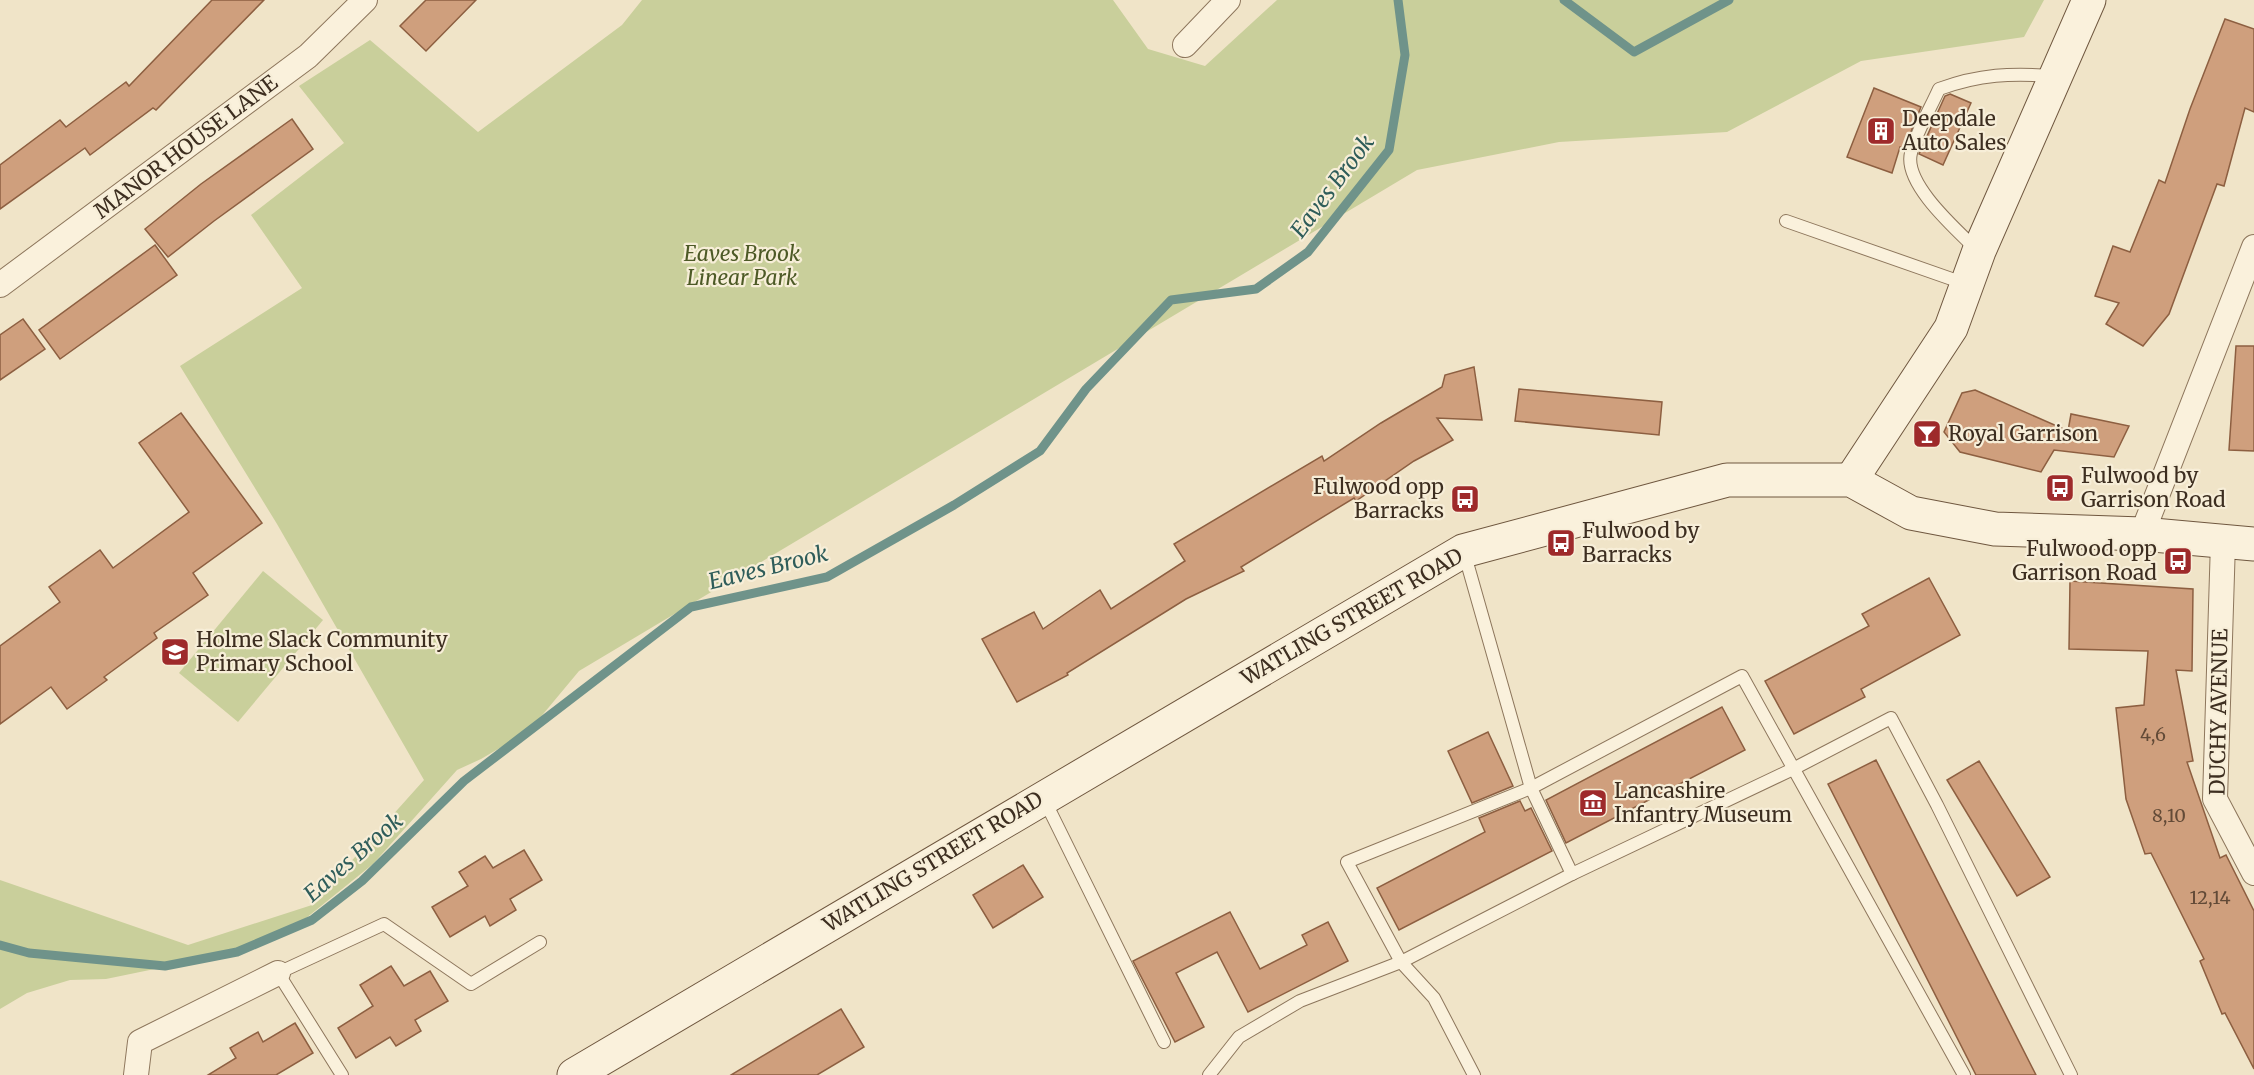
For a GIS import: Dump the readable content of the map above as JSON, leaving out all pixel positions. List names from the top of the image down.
{
  "streets": {
    "main road": ["WATLING STREET ROAD"],
    "street": ["MANOR HOUSE LANE", "DUCHY AVENUE"]
  },
  "crossings": [
    ["WATLING STREET ROAD", "DUCHY AVENUE"]
  ],
  "water": ["Eaves Brook"],
  "parks": ["Eaves Brook Linear Park"],
  "places": {
    "building": ["Deepdale Auto Sales"],
    "bar": ["Royal Garrison"],
    "bus stop": [
      "Fulwood by Garrison Road",
      "Fulwood opp Barracks",
      "Fulwood by Barracks",
      "Fulwood opp Garrison Road"
    ],
    "school or university": ["Holme Slack Community Primary School"],
    "museum": ["Lancashire Infantry Museum"]
  },
  "house_numbers": ["4,6", "8,10", "12,14"]
}
